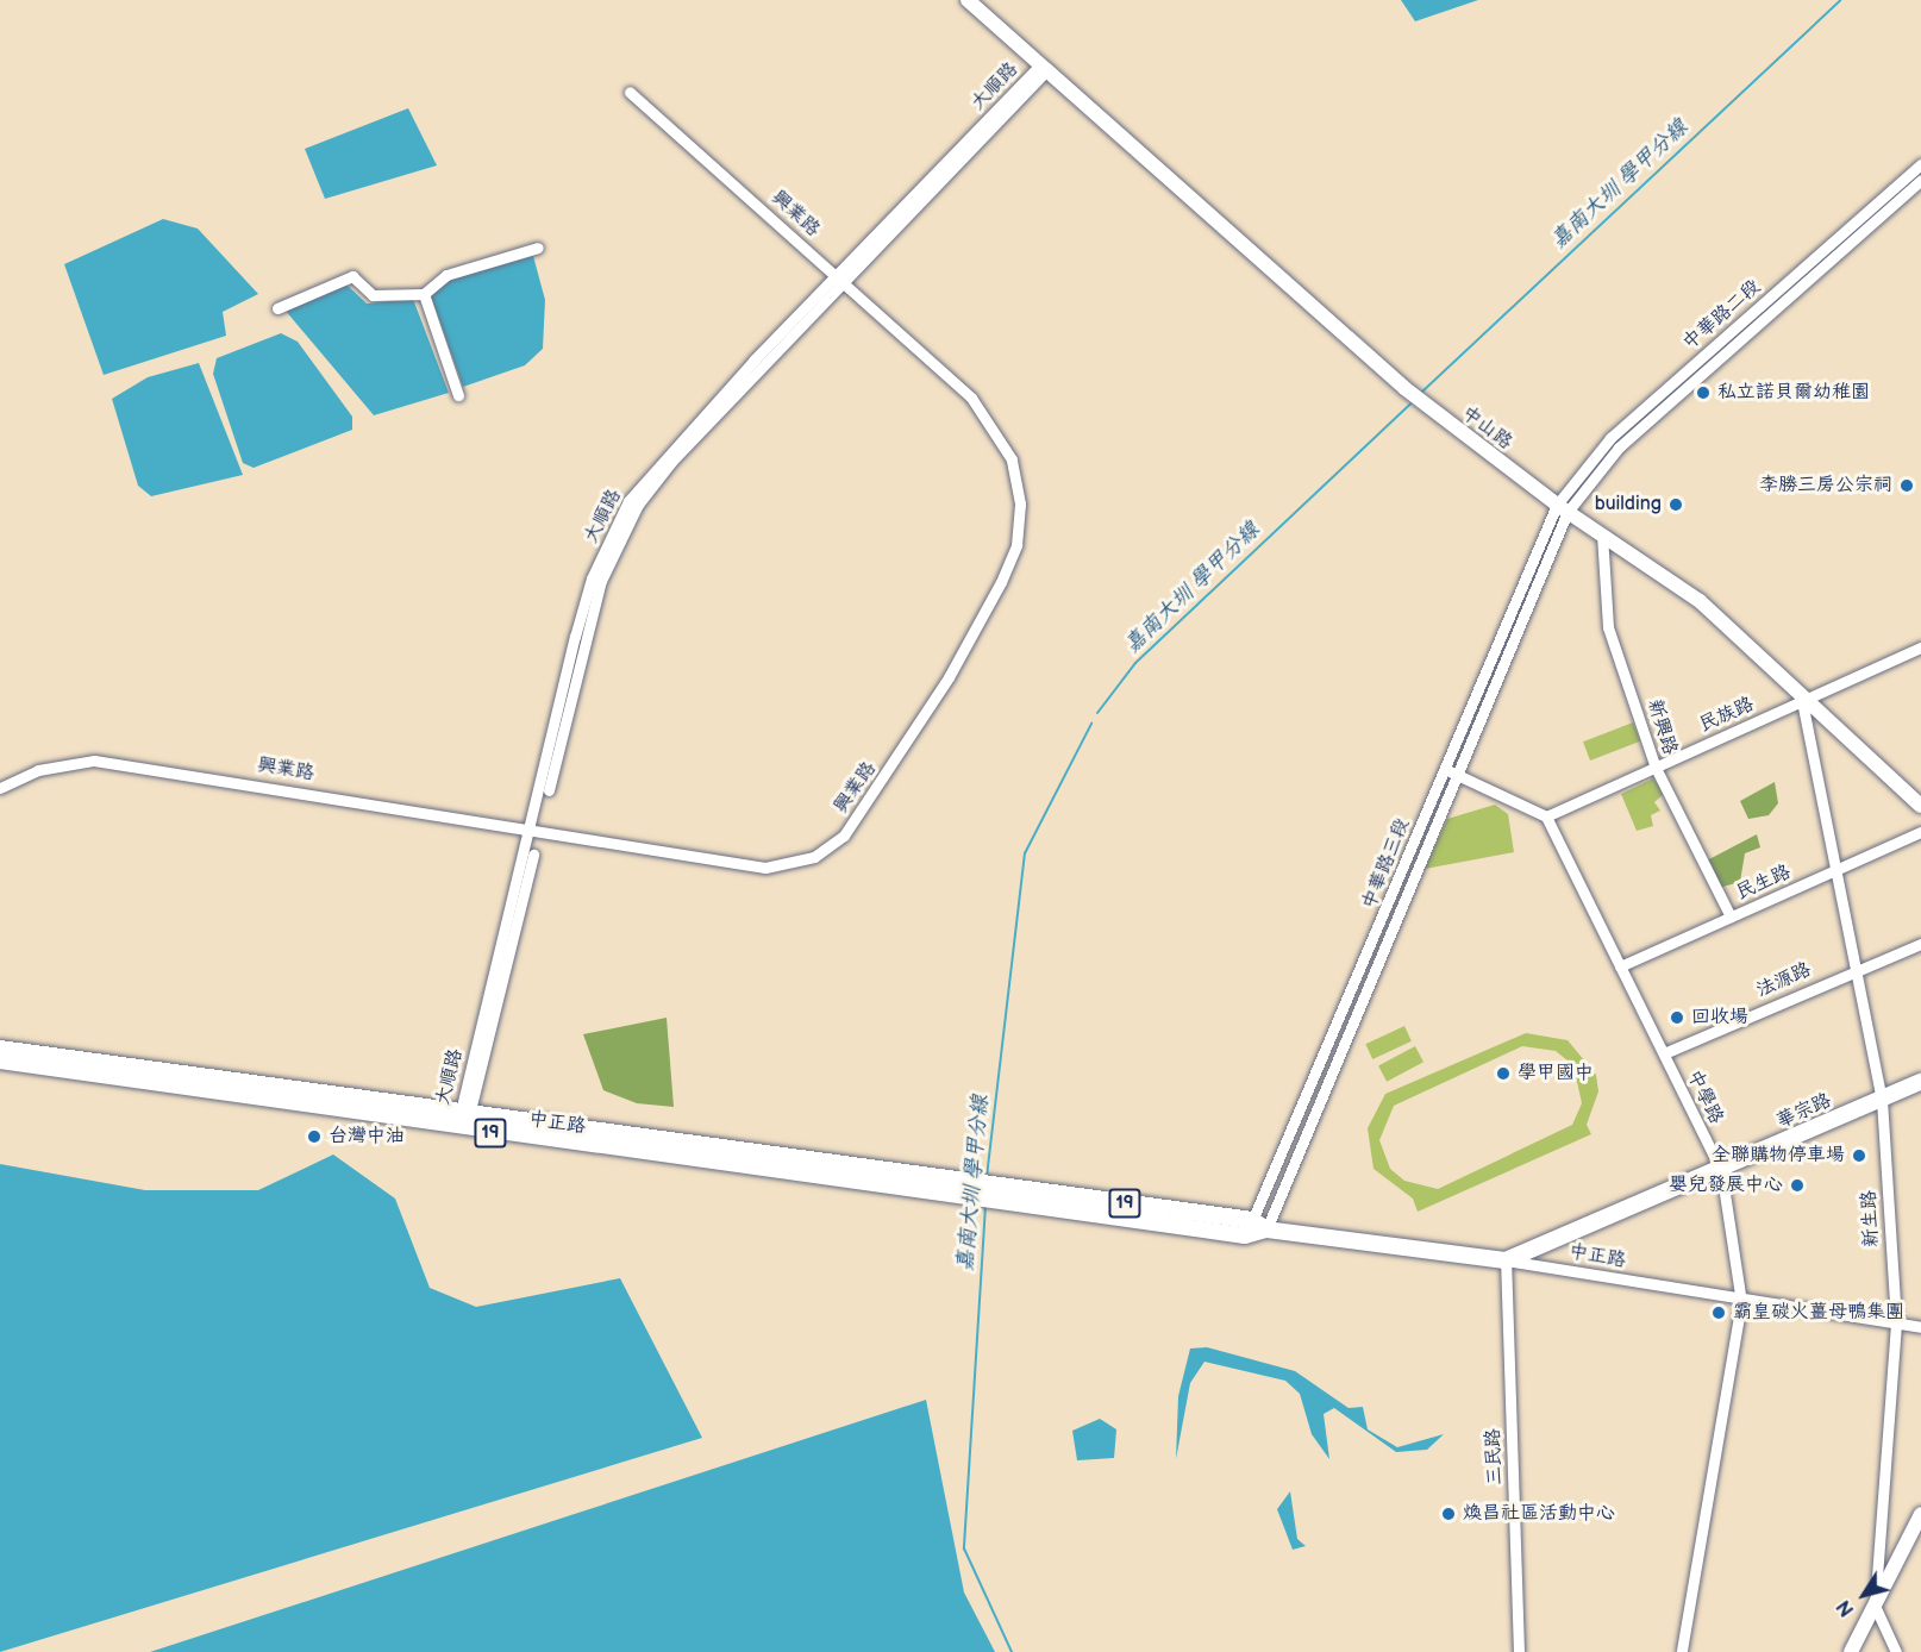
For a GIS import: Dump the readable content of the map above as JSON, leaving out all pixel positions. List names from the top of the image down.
{
  "streets": {
    "main road": [
      "中山路",
      "華宗路",
      "中正路",
      "19"
    ],
    "street": [
      "大順路",
      "興業路",
      "中華路二段",
      "民族路",
      "新興路",
      "中華路三段",
      "民生路",
      "法源路",
      "中學路",
      "新生路",
      "三民路"
    ]
  },
  "crossings": [
    ["大順路", "興業路"],
    ["大順路", "中山路"],
    ["大順路", "中正路"],
    ["中華路二段", "中山路"],
    ["中華路二段", "中華路三段"],
    ["中山路", "民族路"],
    ["中山路", "新興路"],
    ["中山路", "中華路三段"],
    ["中山路", "新生路"],
    ["民族路", "新興路"],
    ["民族路", "中學路"],
    ["民族路", "新生路"],
    ["新興路", "民生路"],
    ["中華路三段", "中正路"],
    ["民生路", "中學路"],
    ["民生路", "新生路"],
    ["法源路", "中學路"],
    ["法源路", "新生路"],
    ["中學路", "華宗路"],
    ["中學路", "中正路"],
    ["華宗路", "中正路"],
    ["華宗路", "新生路"],
    ["華宗路", "三民路"],
    ["中正路", "新生路"],
    ["中正路", "三民路"]
  ],
  "water": ["嘉南大圳 學甲分線"],
  "places": [
    "私立諾貝爾幼稚園",
    "李勝三房公宗祠",
    "building",
    "回收場",
    "學甲國中",
    "台灣中油",
    "全聯購物停車場",
    "嬰兒發展中心",
    "霸皇碳火薑母鴨集團",
    "煥昌社區活動中心"
  ],
  "north": "bottom left"
}
